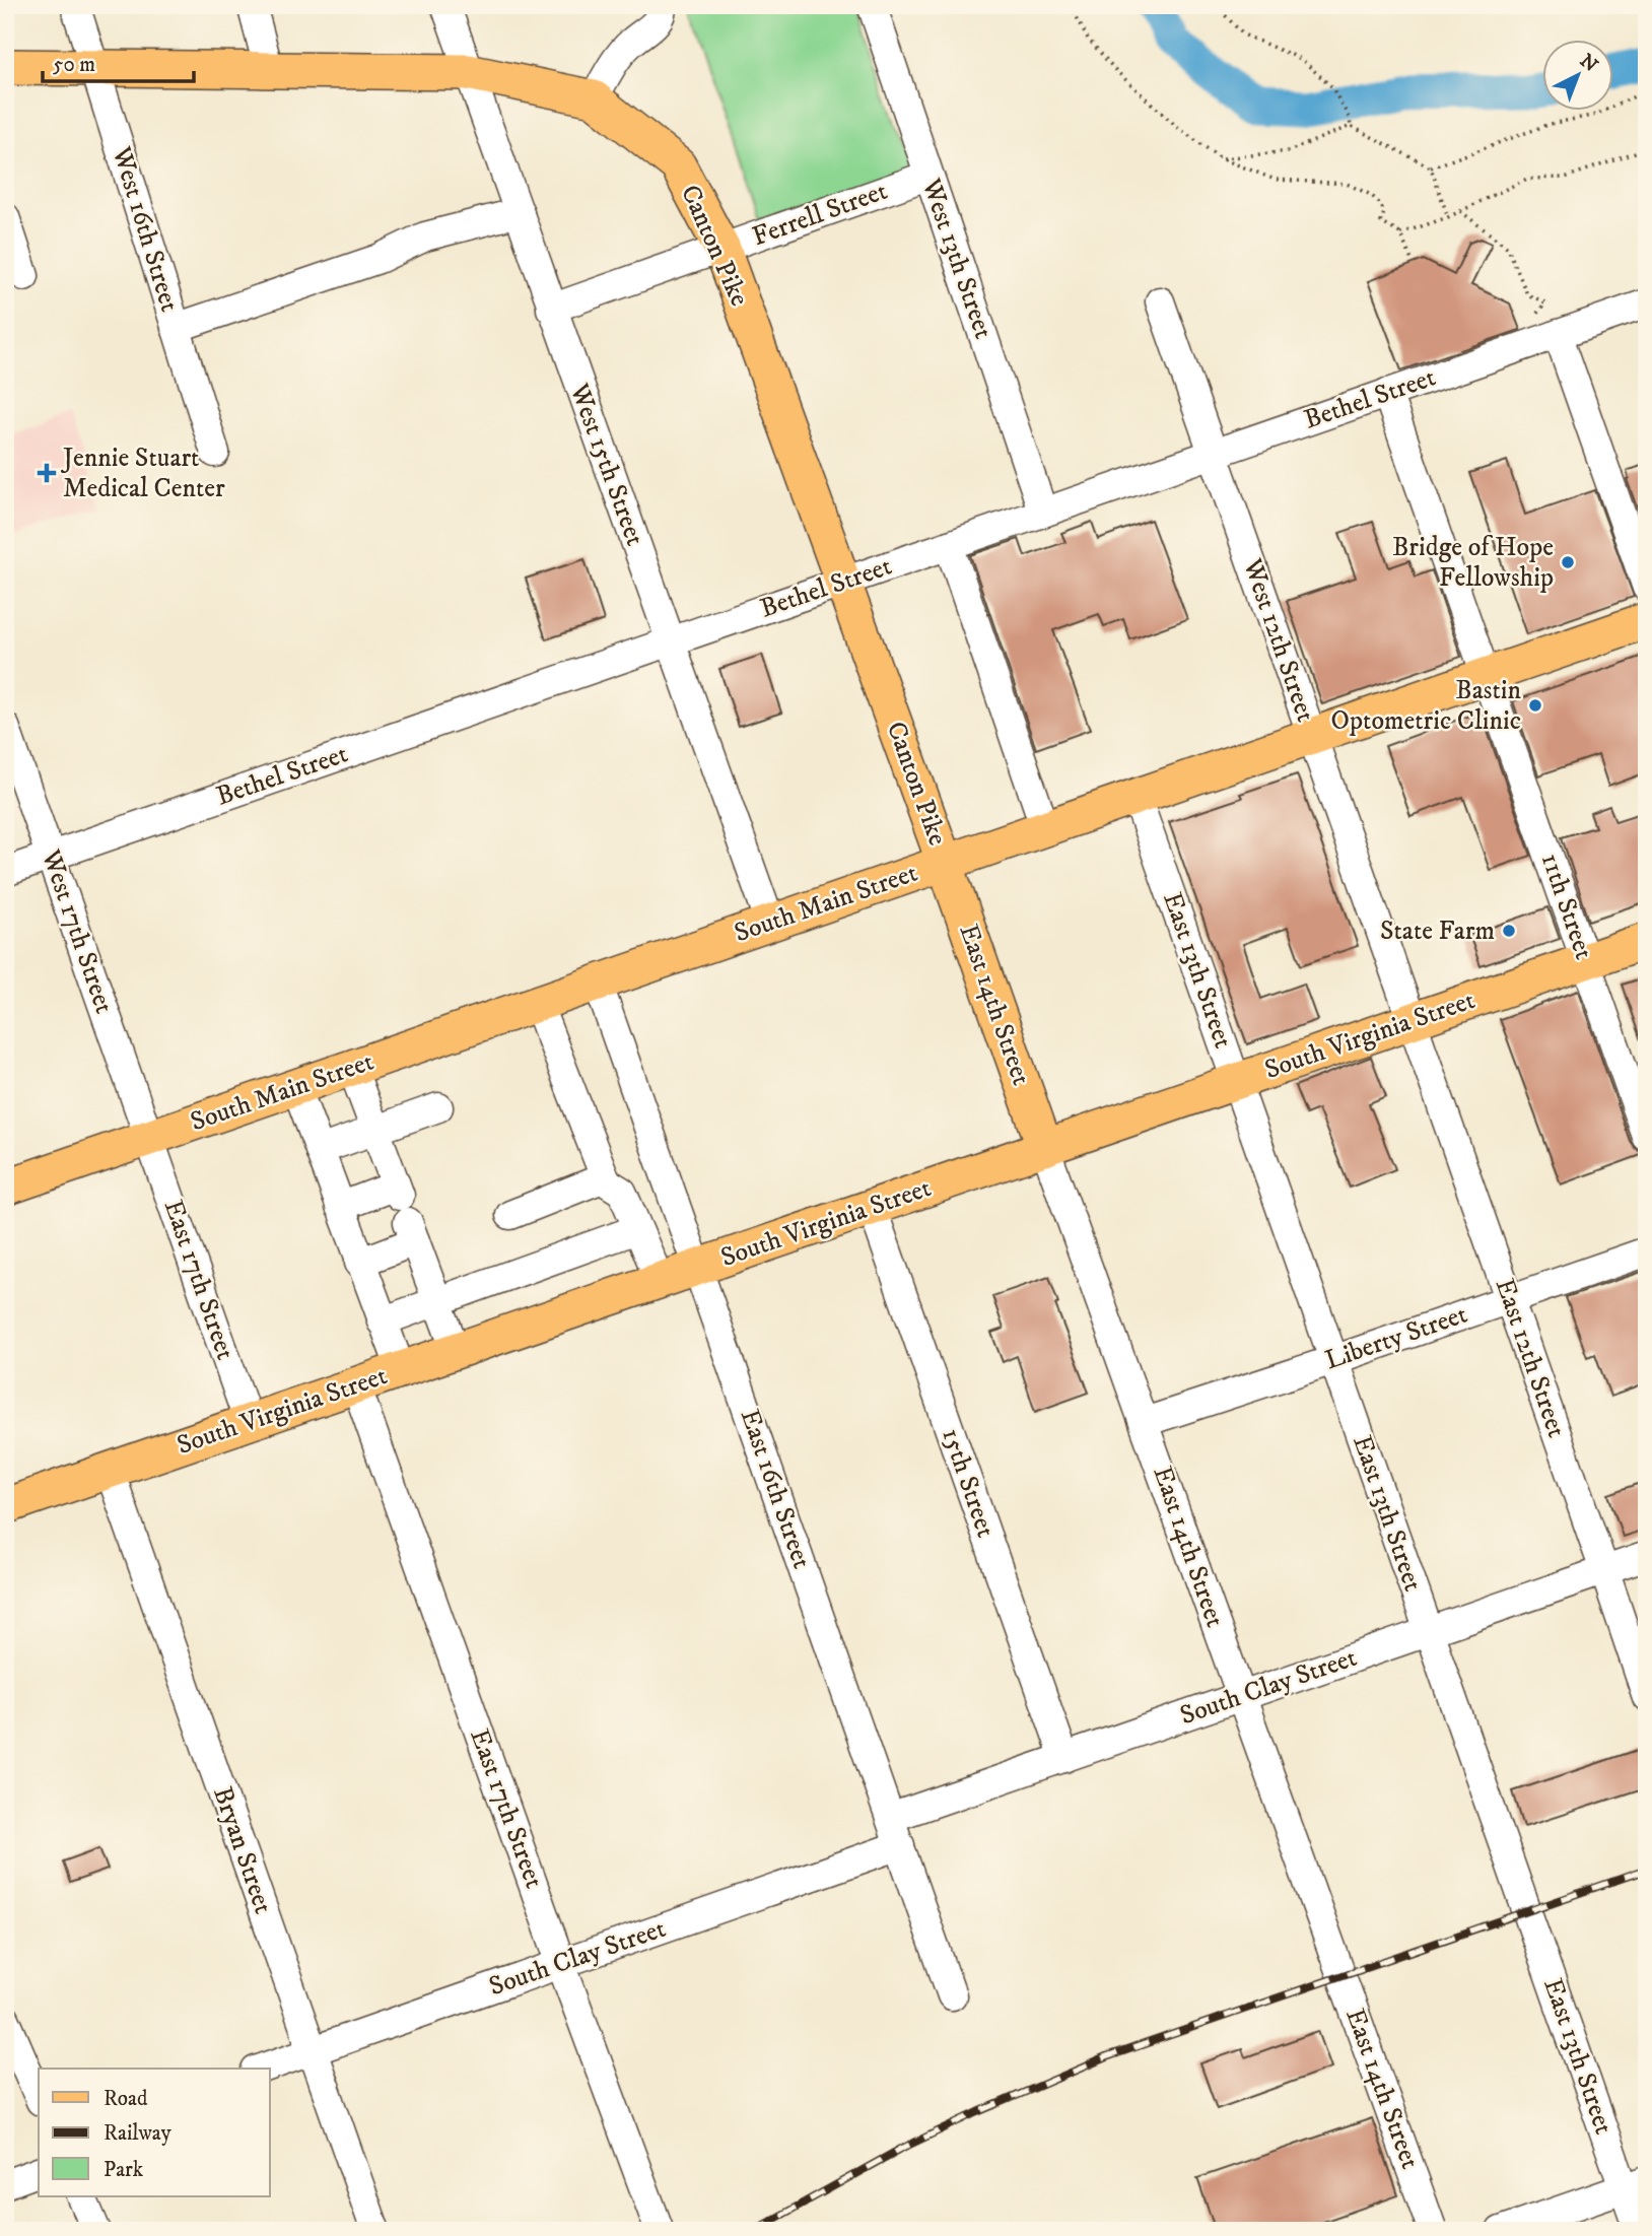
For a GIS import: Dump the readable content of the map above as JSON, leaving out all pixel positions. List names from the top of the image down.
{
  "streets": {
    "main road": [
      "Canton Pike",
      "South Main Street",
      "East 14th Street",
      "South Virginia Street"
    ],
    "street": [
      "Ferrell Street",
      "West 16th Street",
      "West 13th Street",
      "Bethel Street",
      "West 15th Street",
      "West 12th Street",
      "11th Street",
      "West 17th Street",
      "East 13th Street",
      "East 17th Street",
      "Liberty Street",
      "East 12th Street",
      "15th Street",
      "East 16th Street",
      "South Clay Street",
      "Bryan Street"
    ]
  },
  "crossings": [
    ["Ferrell Street", "Canton Pike"],
    ["Ferrell Street", "West 13th Street"],
    ["Ferrell Street", "West 15th Street"],
    ["West 16th Street", "Canton Pike"],
    ["Canton Pike", "Bethel Street"],
    ["Canton Pike", "West 15th Street"],
    ["Canton Pike", "South Main Street"],
    ["Canton Pike", "East 14th Street"],
    ["West 13th Street", "Bethel Street"],
    ["Bethel Street", "West 15th Street"],
    ["Bethel Street", "West 12th Street"],
    ["Bethel Street", "11th Street"],
    ["Bethel Street", "West 17th Street"],
    ["West 15th Street", "South Main Street"],
    ["West 12th Street", "South Main Street"],
    ["West 12th Street", "South Virginia Street"],
    ["West 12th Street", "East 12th Street"],
    ["South Main Street", "11th Street"],
    ["South Main Street", "West 17th Street"],
    ["South Main Street", "East 13th Street"],
    ["South Main Street", "East 14th Street"],
    ["South Main Street", "East 17th Street"],
    ["South Main Street", "East 16th Street"],
    ["11th Street", "South Virginia Street"],
    ["West 17th Street", "East 17th Street"],
    ["East 13th Street", "South Virginia Street"],
    ["East 13th Street", "Liberty Street"],
    ["East 13th Street", "South Clay Street"],
    ["East 14th Street", "South Virginia Street"],
    ["East 14th Street", "Liberty Street"],
    ["East 14th Street", "South Clay Street"],
    ["South Virginia Street", "East 17th Street"],
    ["South Virginia Street", "East 12th Street"],
    ["South Virginia Street", "15th Street"],
    ["South Virginia Street", "East 16th Street"],
    ["South Virginia Street", "Bryan Street"],
    ["East 17th Street", "South Clay Street"],
    ["Liberty Street", "East 12th Street"],
    ["East 12th Street", "South Clay Street"],
    ["15th Street", "South Clay Street"],
    ["East 16th Street", "South Clay Street"],
    ["South Clay Street", "Bryan Street"]
  ],
  "places": {
    "health": ["Jennie Stuart Medical Center"],
    "other": ["Bridge of Hope Fellowship", "Bastin Optometric Clinic", "State Farm"]
  },
  "legend": ["Road", "Railway", "Park"],
  "scale_bar": "50 m",
  "north": "top right"
}
